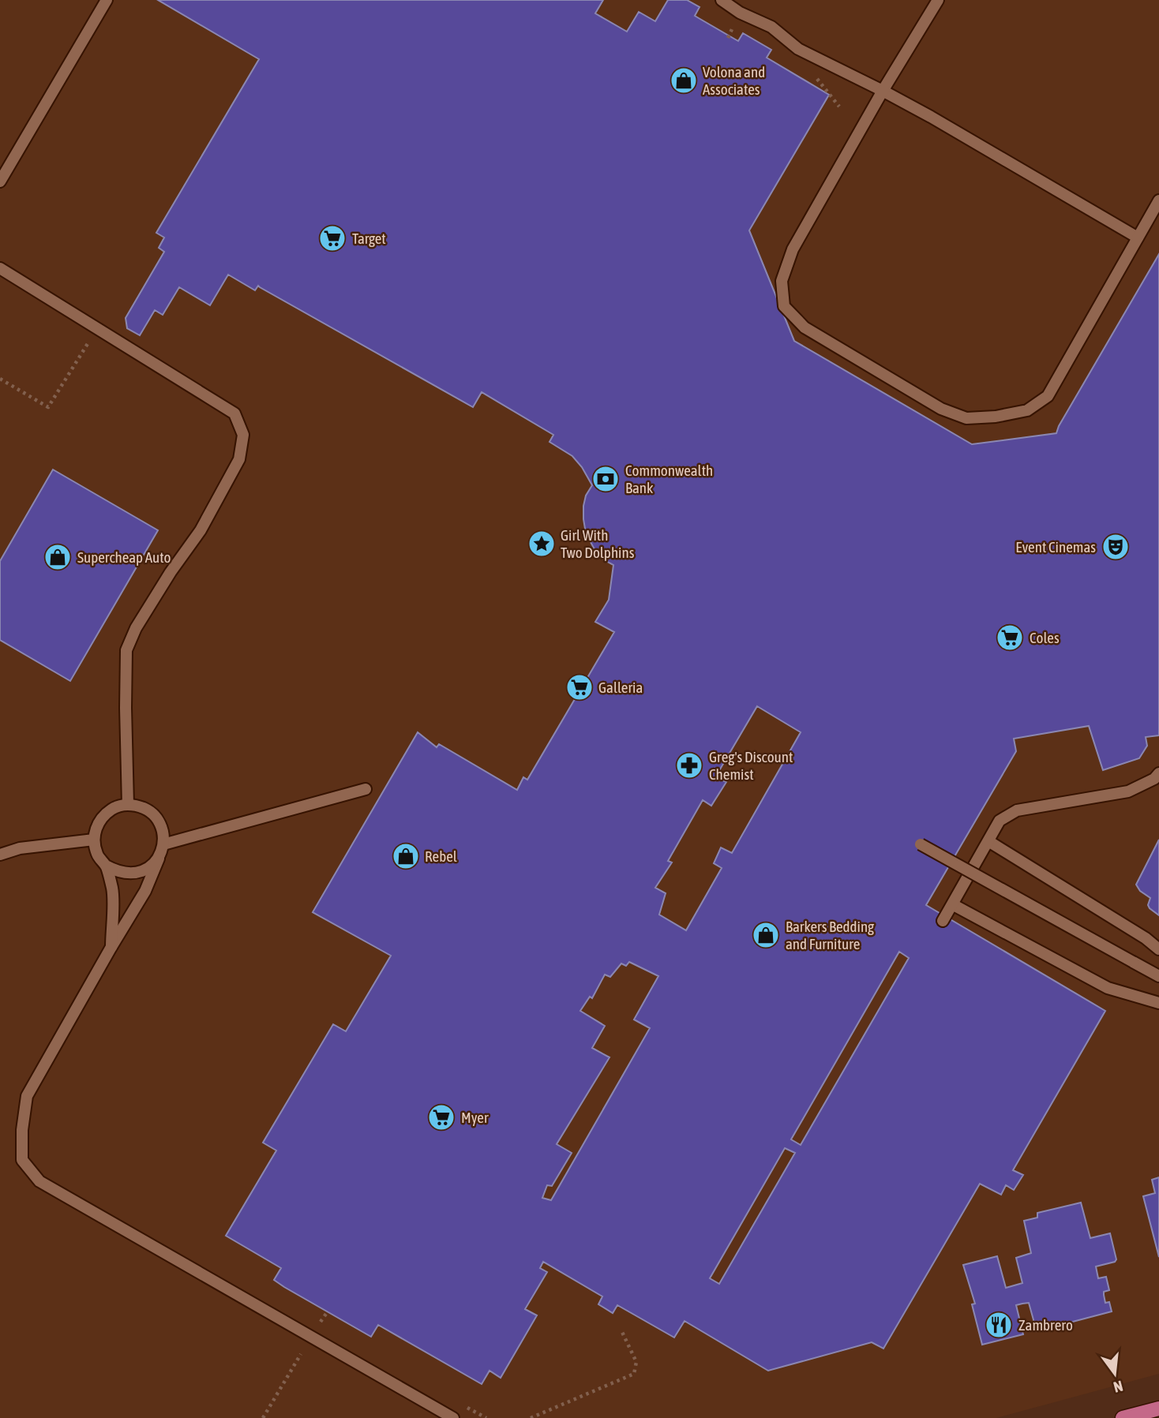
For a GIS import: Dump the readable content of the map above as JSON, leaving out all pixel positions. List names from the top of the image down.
{
  "places": {
    "shop": [
      "Volona and Associates",
      "Supercheap Auto",
      "Rebel",
      "Barkers Bedding and Furniture"
    ],
    "supermarket": [
      "Target",
      "Coles",
      "Galleria",
      "Myer"
    ],
    "bank": ["Commonwealth Bank"],
    "place": ["Girl With Two Dolphins"],
    "theatre": ["Event Cinemas"],
    "pharmacy": ["Greg's Discount Chemist"],
    "restaurant": ["Zambrero"]
  },
  "north": "bottom"
}
